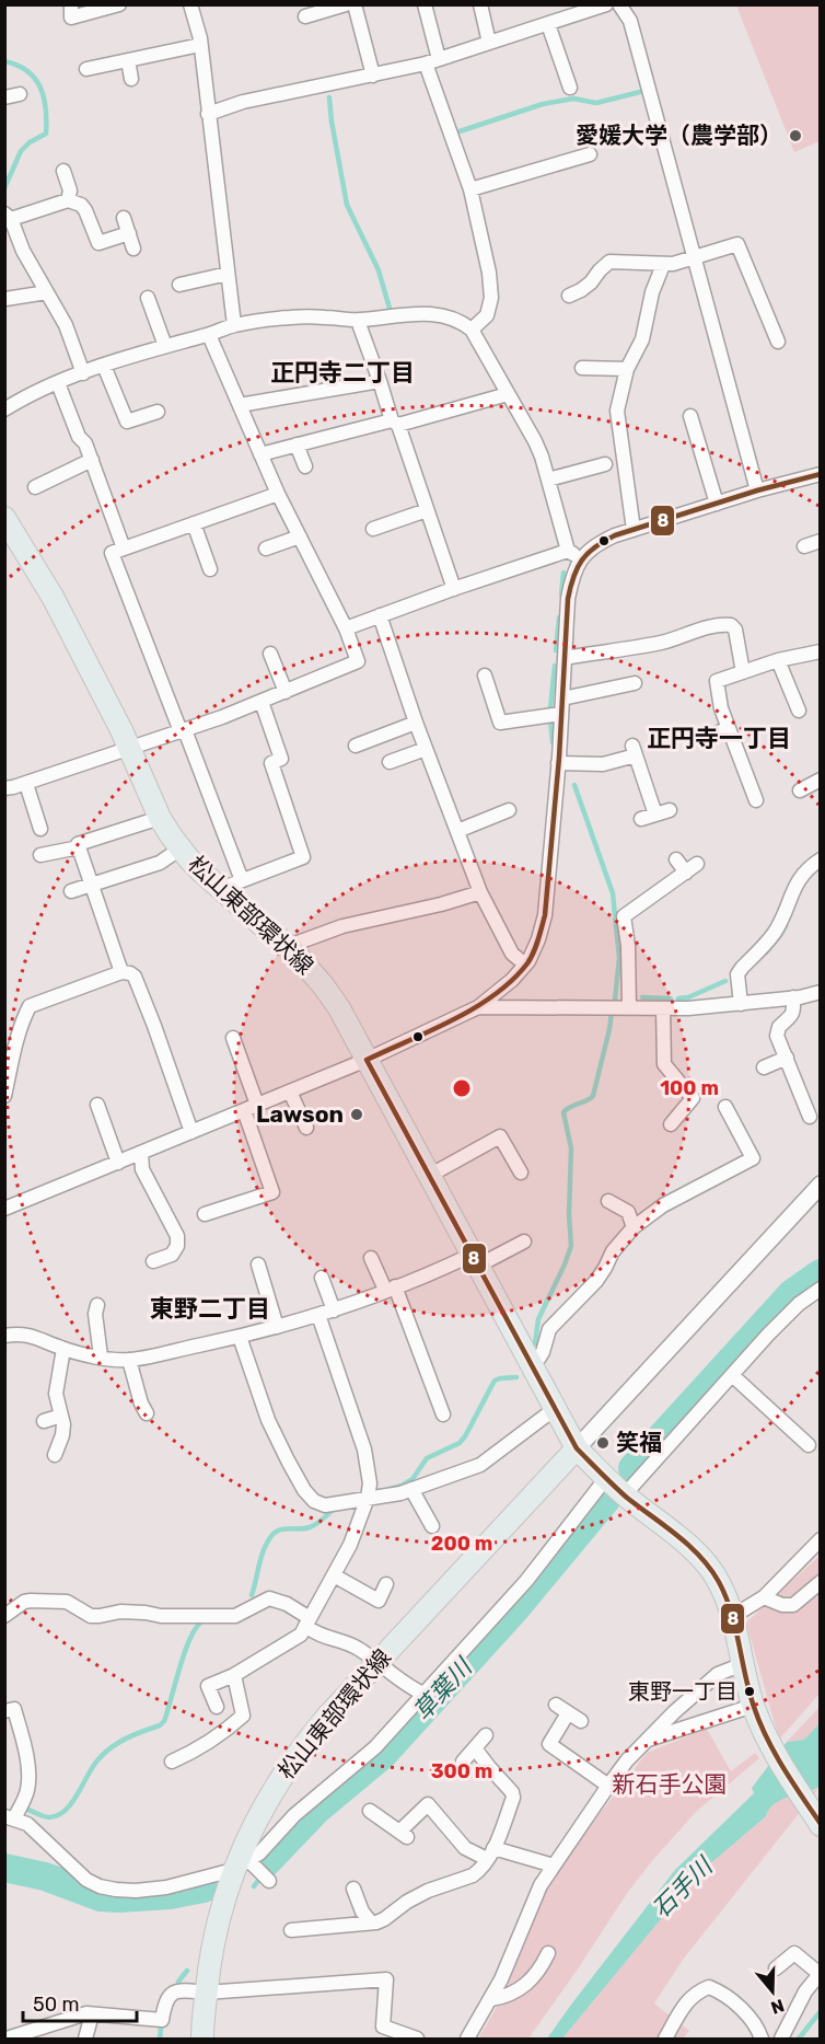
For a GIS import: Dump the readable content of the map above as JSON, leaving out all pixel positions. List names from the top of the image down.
{
  "streets": {
    "main road": ["松山東部環状線"]
  },
  "districts": ["正円寺二丁目", "正円寺一丁目", "東野二丁目"],
  "water": ["草葉川", "石手川"],
  "parks": ["新石手公園"],
  "places": [
    "愛媛大学（農学部）",
    "Lawson",
    "笑福",
    "東野一丁目"
  ],
  "lines": ["transit line 8"],
  "scale_bar": "50 m",
  "north": "bottom",
  "rings": ["100 m", "200 m", "300 m"]
}
